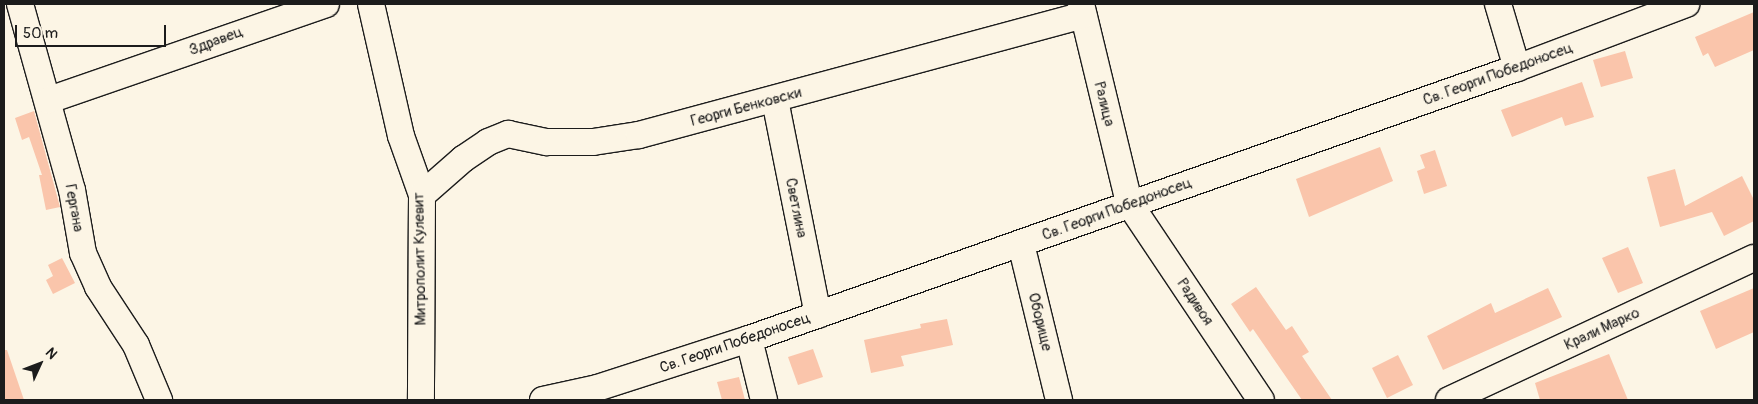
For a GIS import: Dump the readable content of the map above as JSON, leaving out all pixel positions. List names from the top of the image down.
{
  "streets": {
    "street": [
      "Здравец",
      "Св. Георги Победоносец",
      "Ралица",
      "Георги Бенковски",
      "Гергана",
      "Светлина",
      "Митрополит Кулевит",
      "Радивоя",
      "Оборище",
      "Крали Марко"
    ]
  },
  "crossings": [
    ["Здравец", "Гергана"],
    ["Св. Георги Победоносец", "Ралица"],
    ["Св. Георги Победоносец", "Светлина"],
    ["Св. Георги Победоносец", "Радивоя"],
    ["Св. Георги Победоносец", "Оборище"],
    ["Ралица", "Георги Бенковски"],
    ["Ралица", "Радивоя"],
    ["Георги Бенковски", "Светлина"],
    ["Георги Бенковски", "Митрополит Кулевит"]
  ],
  "scale_bar": "50 m",
  "north": "top right"
}
